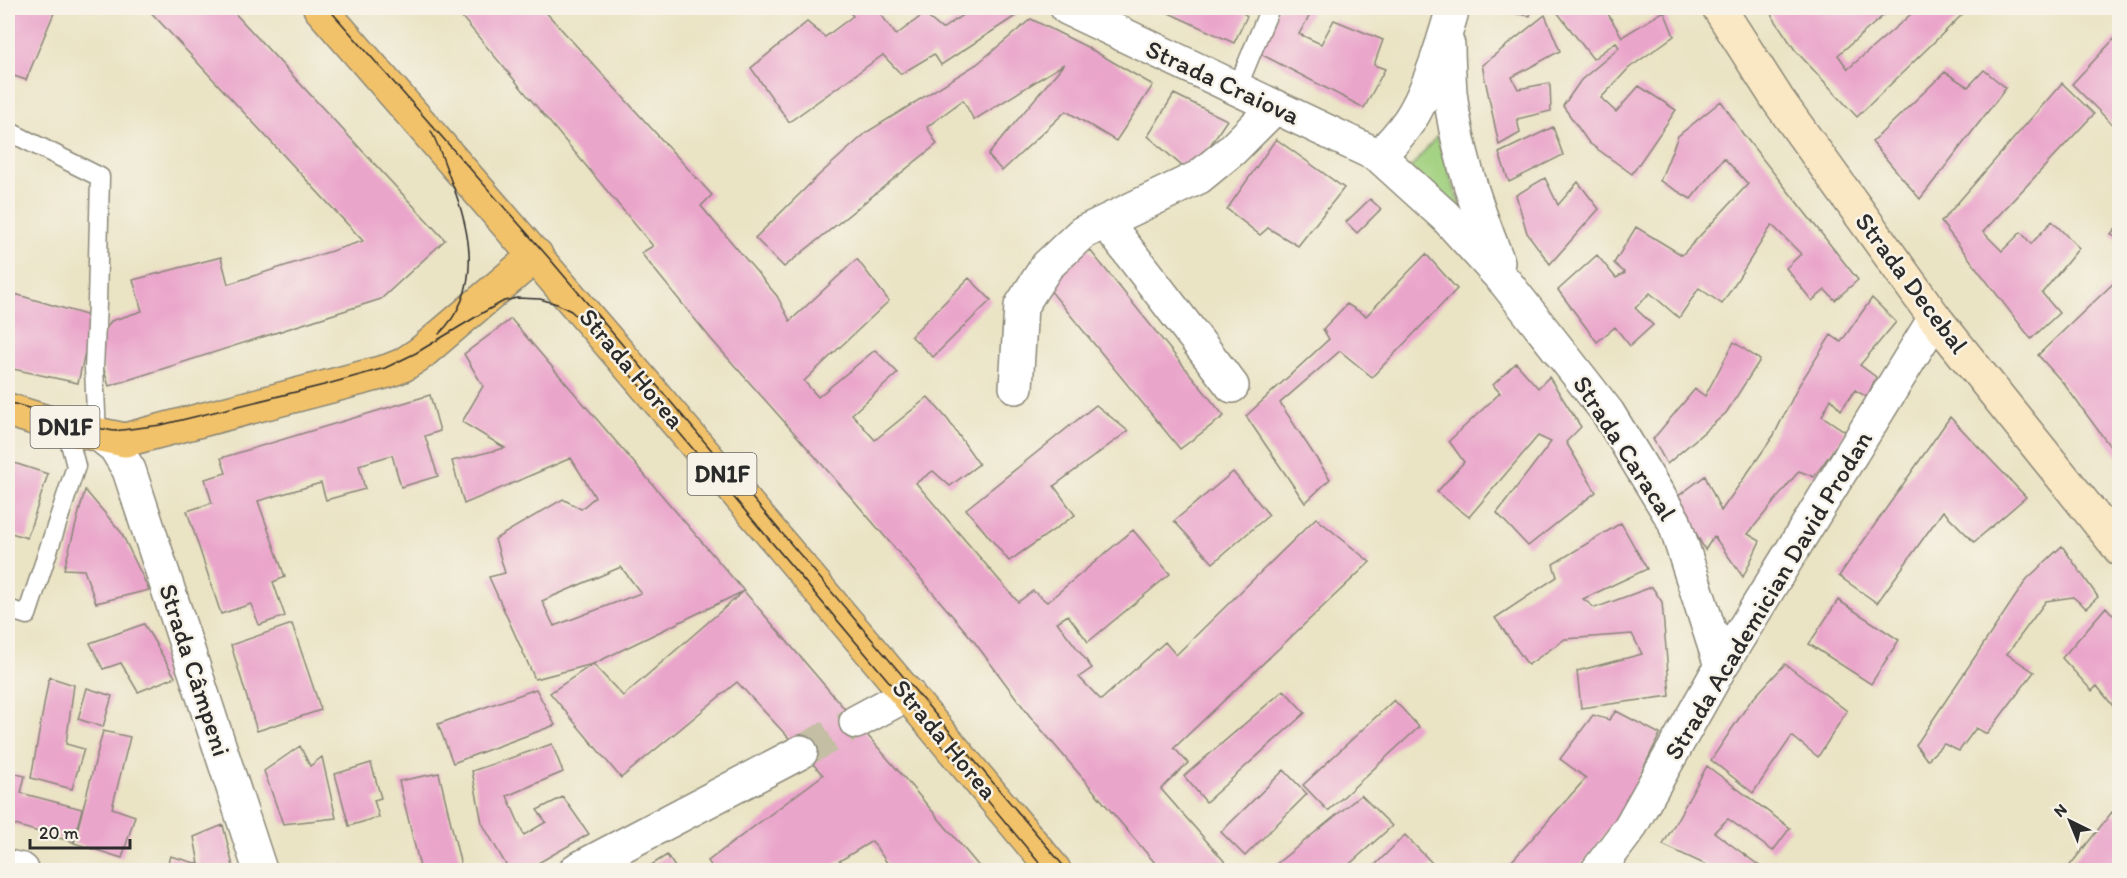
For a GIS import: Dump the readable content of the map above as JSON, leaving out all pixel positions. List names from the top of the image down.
{
  "streets": {
    "main road": ["Strada Horea", "DN1F"],
    "street": [
      "Strada Craiova",
      "Strada Decebal",
      "Strada Caracal",
      "Strada Academician David Prodan",
      "Strada Câmpeni"
    ]
  },
  "crossings": [
    ["Strada Craiova", "Strada Caracal"],
    ["Strada Decebal", "Strada Academician David Prodan"],
    ["Strada Horea", "DN1F"],
    ["DN1F", "Strada Câmpeni"],
    ["Strada Caracal", "Strada Academician David Prodan"]
  ],
  "scale_bar": "20 m",
  "north": "top left"
}
